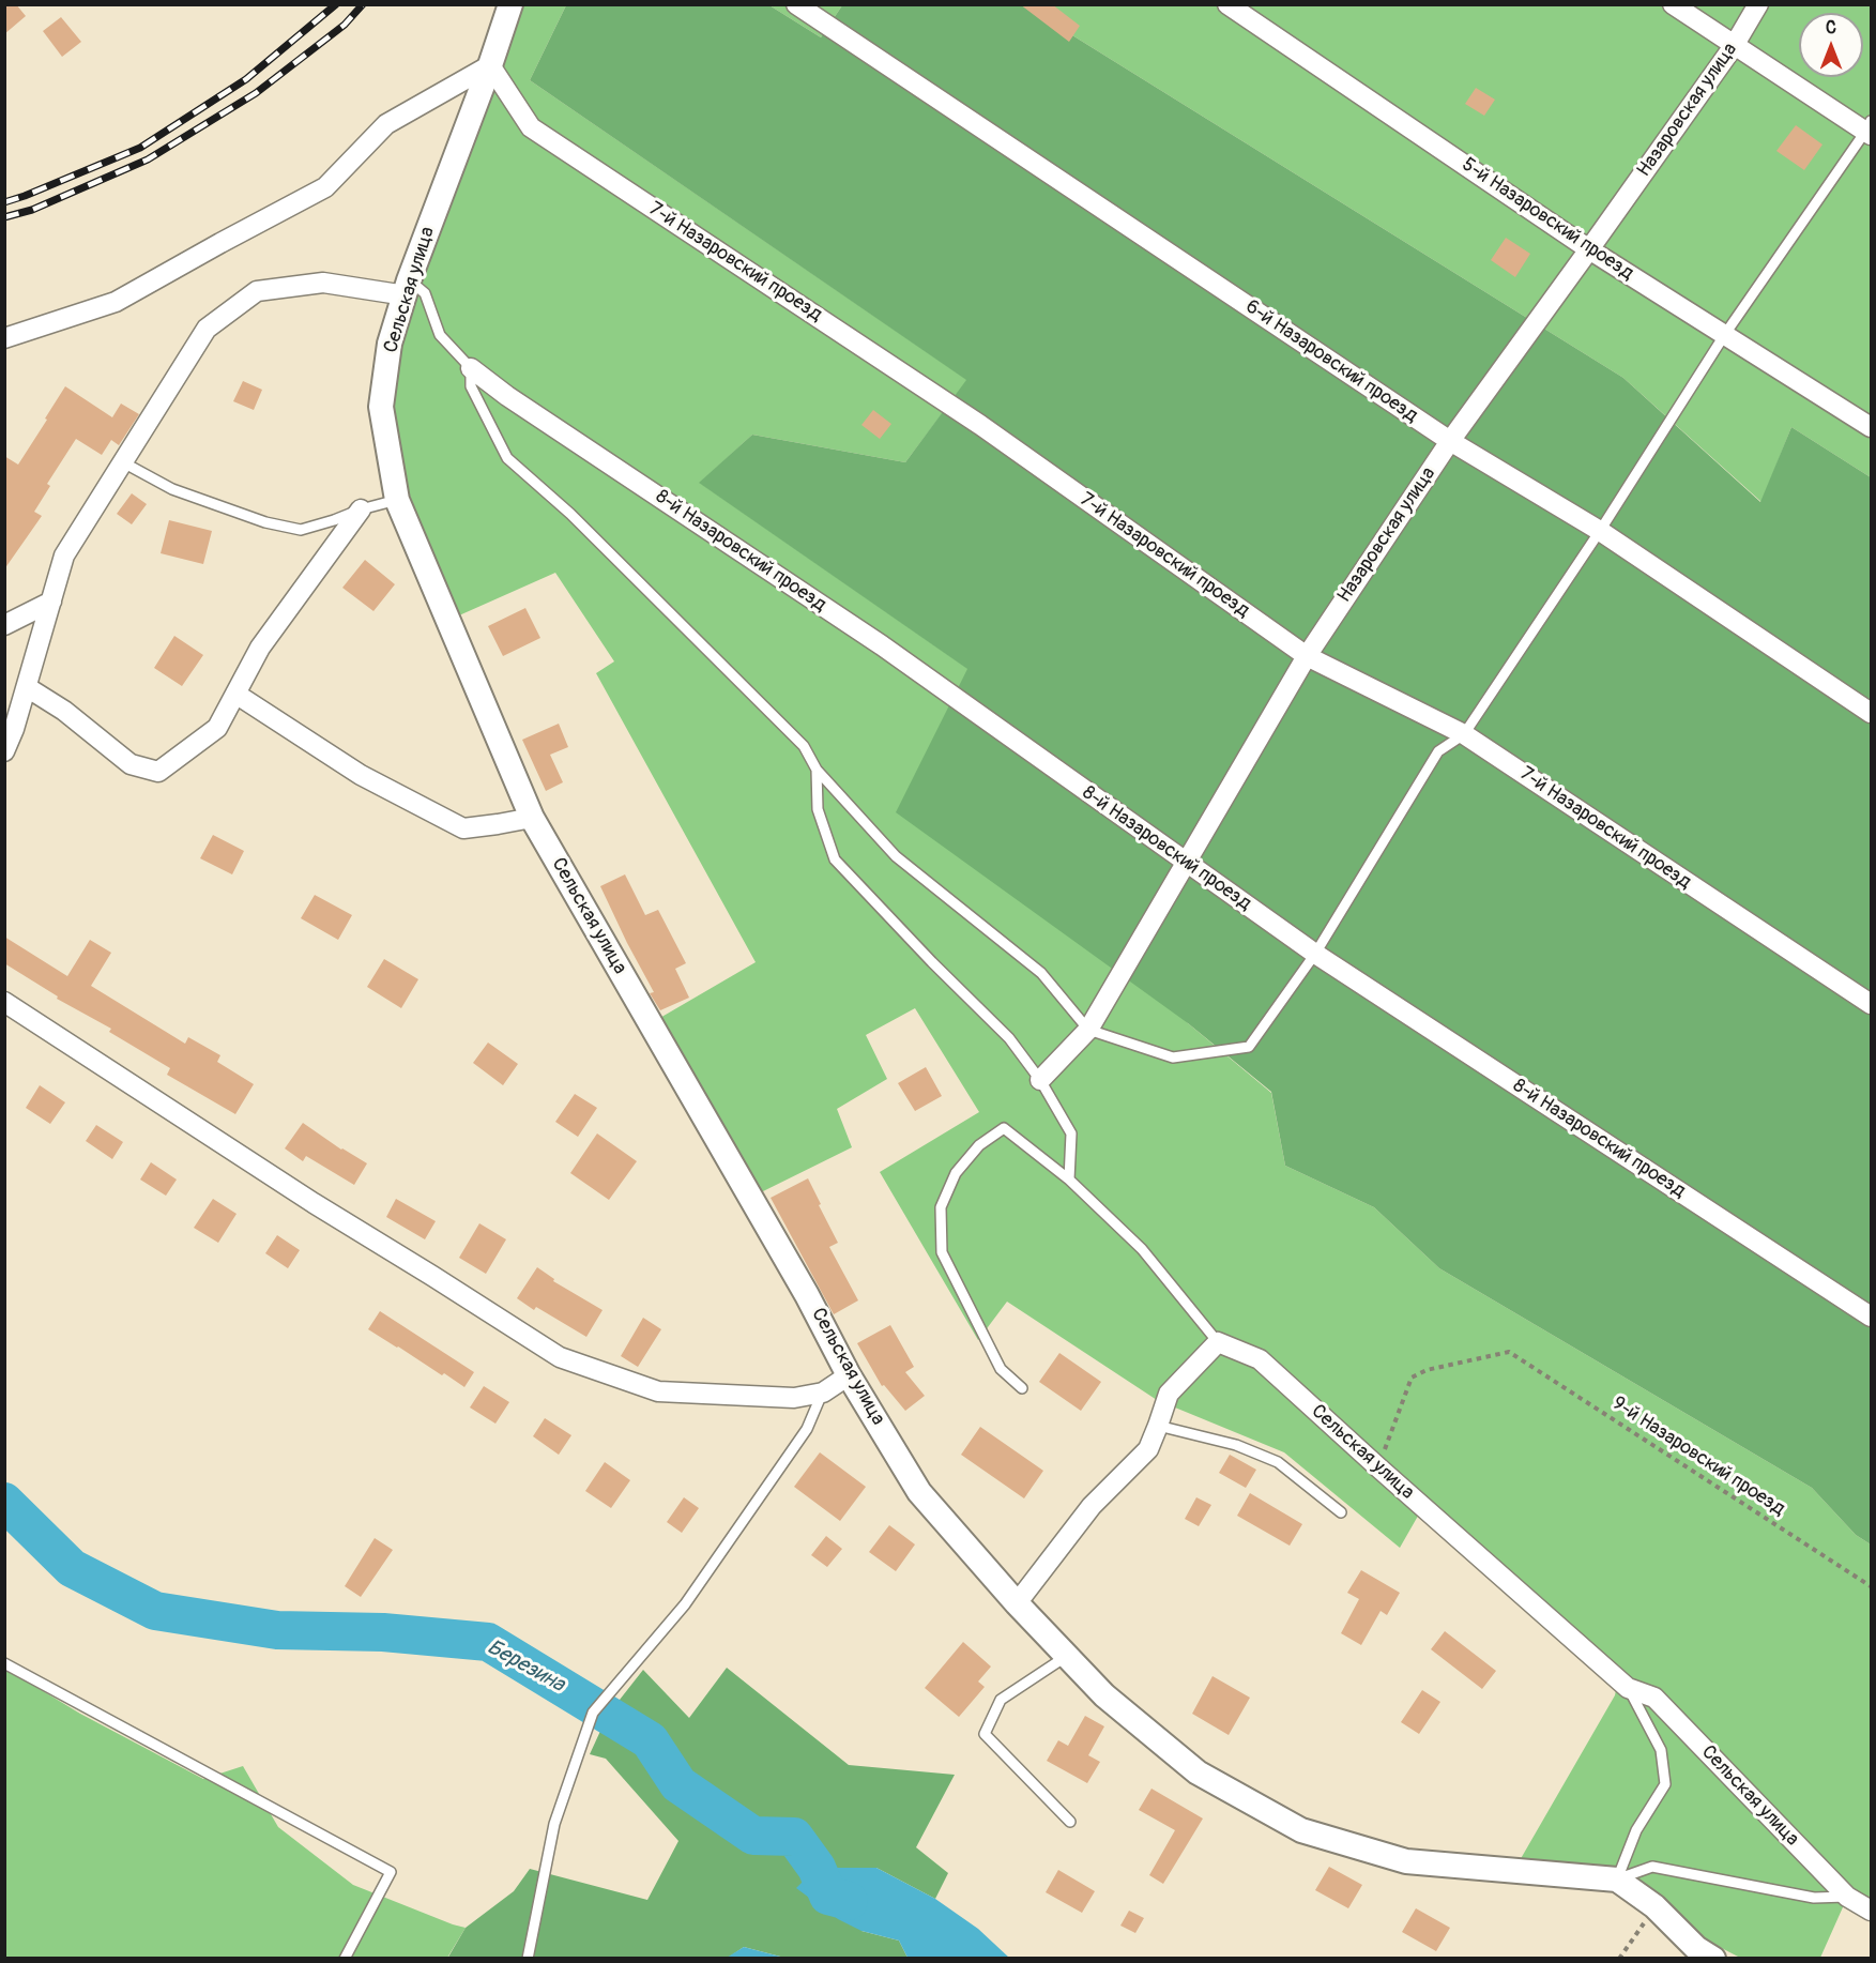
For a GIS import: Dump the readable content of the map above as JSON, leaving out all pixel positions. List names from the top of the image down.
{
  "streets": {
    "street": [
      "Назаровская улица",
      "5-й Назаровский проезд",
      "7-й Назаровский проезд",
      "Сельская улица",
      "6-й Назаровский проезд",
      "8-й Назаровский проезд"
    ],
    "path": ["9-й Назаровский проезд"]
  },
  "crossings": [
    ["Назаровская улица", "5-й Назаровский проезд"],
    ["Назаровская улица", "7-й Назаровский проезд"],
    ["Назаровская улица", "6-й Назаровский проезд"],
    ["Назаровская улица", "8-й Назаровский проезд"],
    ["7-й Назаровский проезд", "Сельская улица"],
    ["Сельская улица", "9-й Назаровский проезд"]
  ],
  "water": ["Березина"],
  "north": "top"
}
